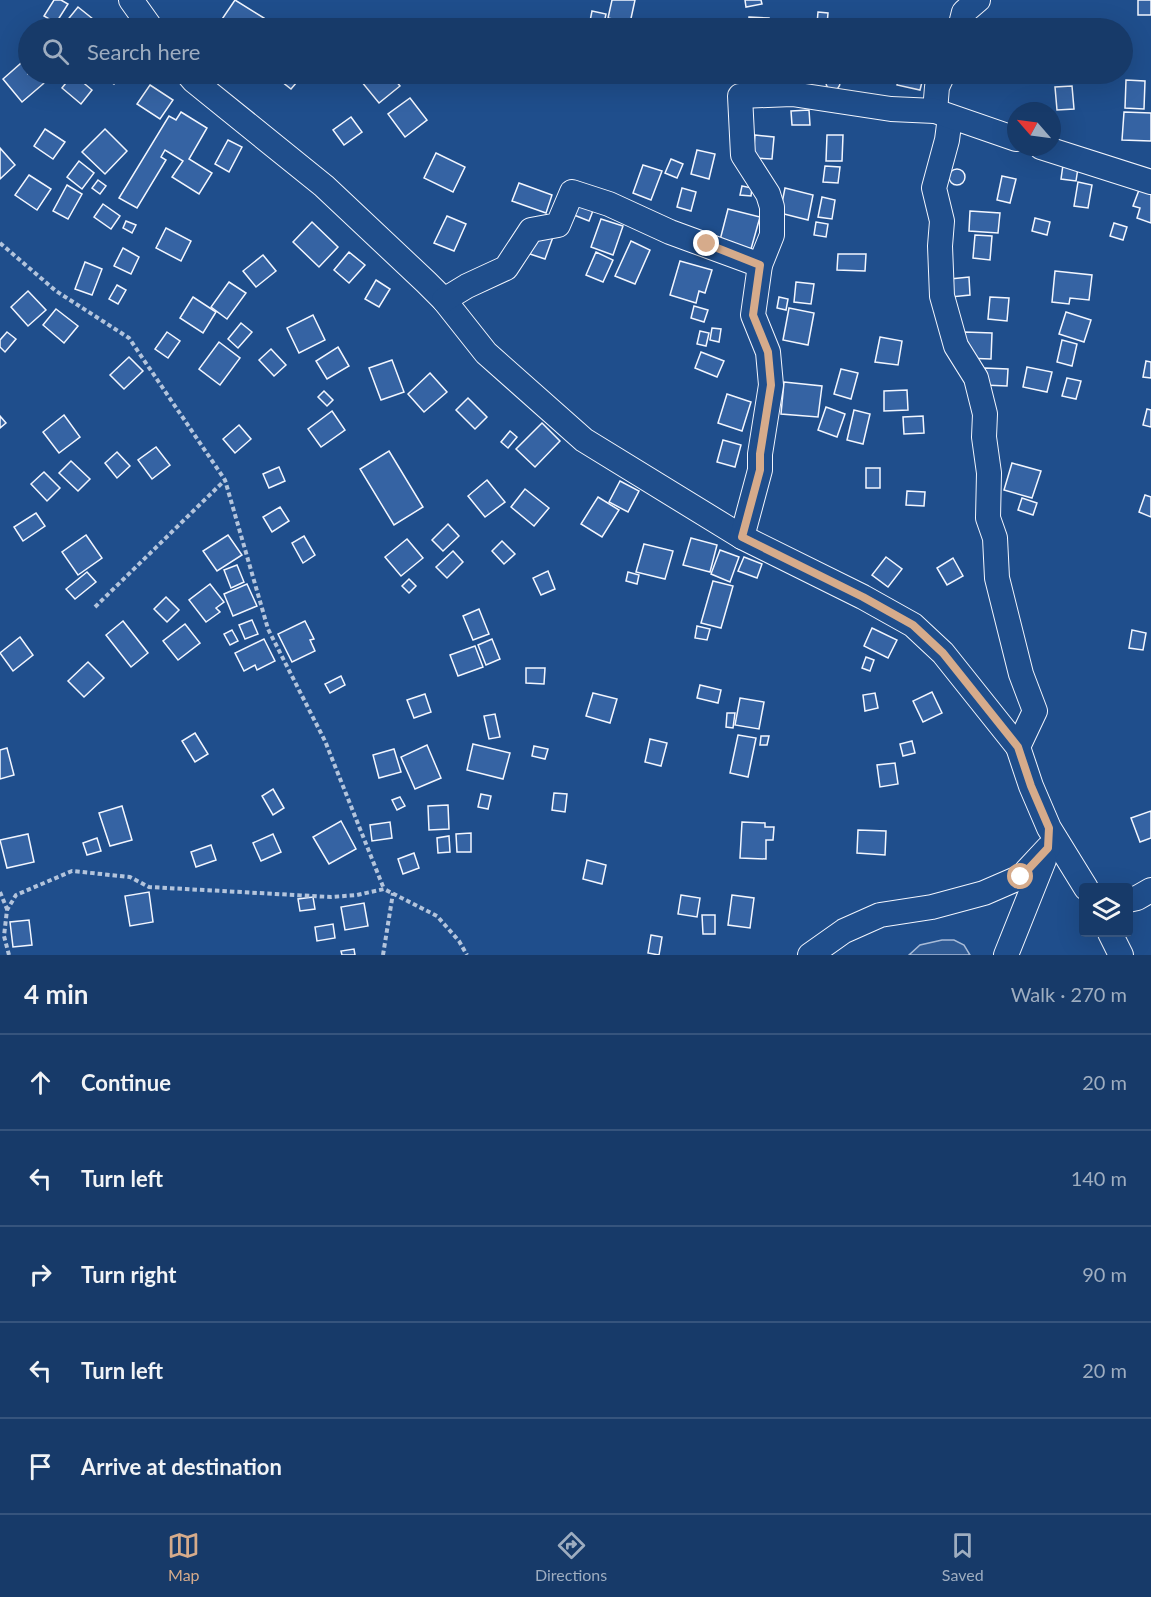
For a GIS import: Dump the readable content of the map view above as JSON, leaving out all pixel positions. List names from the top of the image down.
{
  "north": "top left",
  "page": {
    "search": "Search here",
    "heading": ["4 min", "Walk · 270 m"],
    "list": [
      ["Continue", "20 m"],
      ["Turn left", "140 m"],
      ["Turn right", "90 m"],
      ["Turn left", "20 m"],
      "Arrive at destination"
    ],
    "nav": ["Map", "Directions", "Saved"]
  }
}
